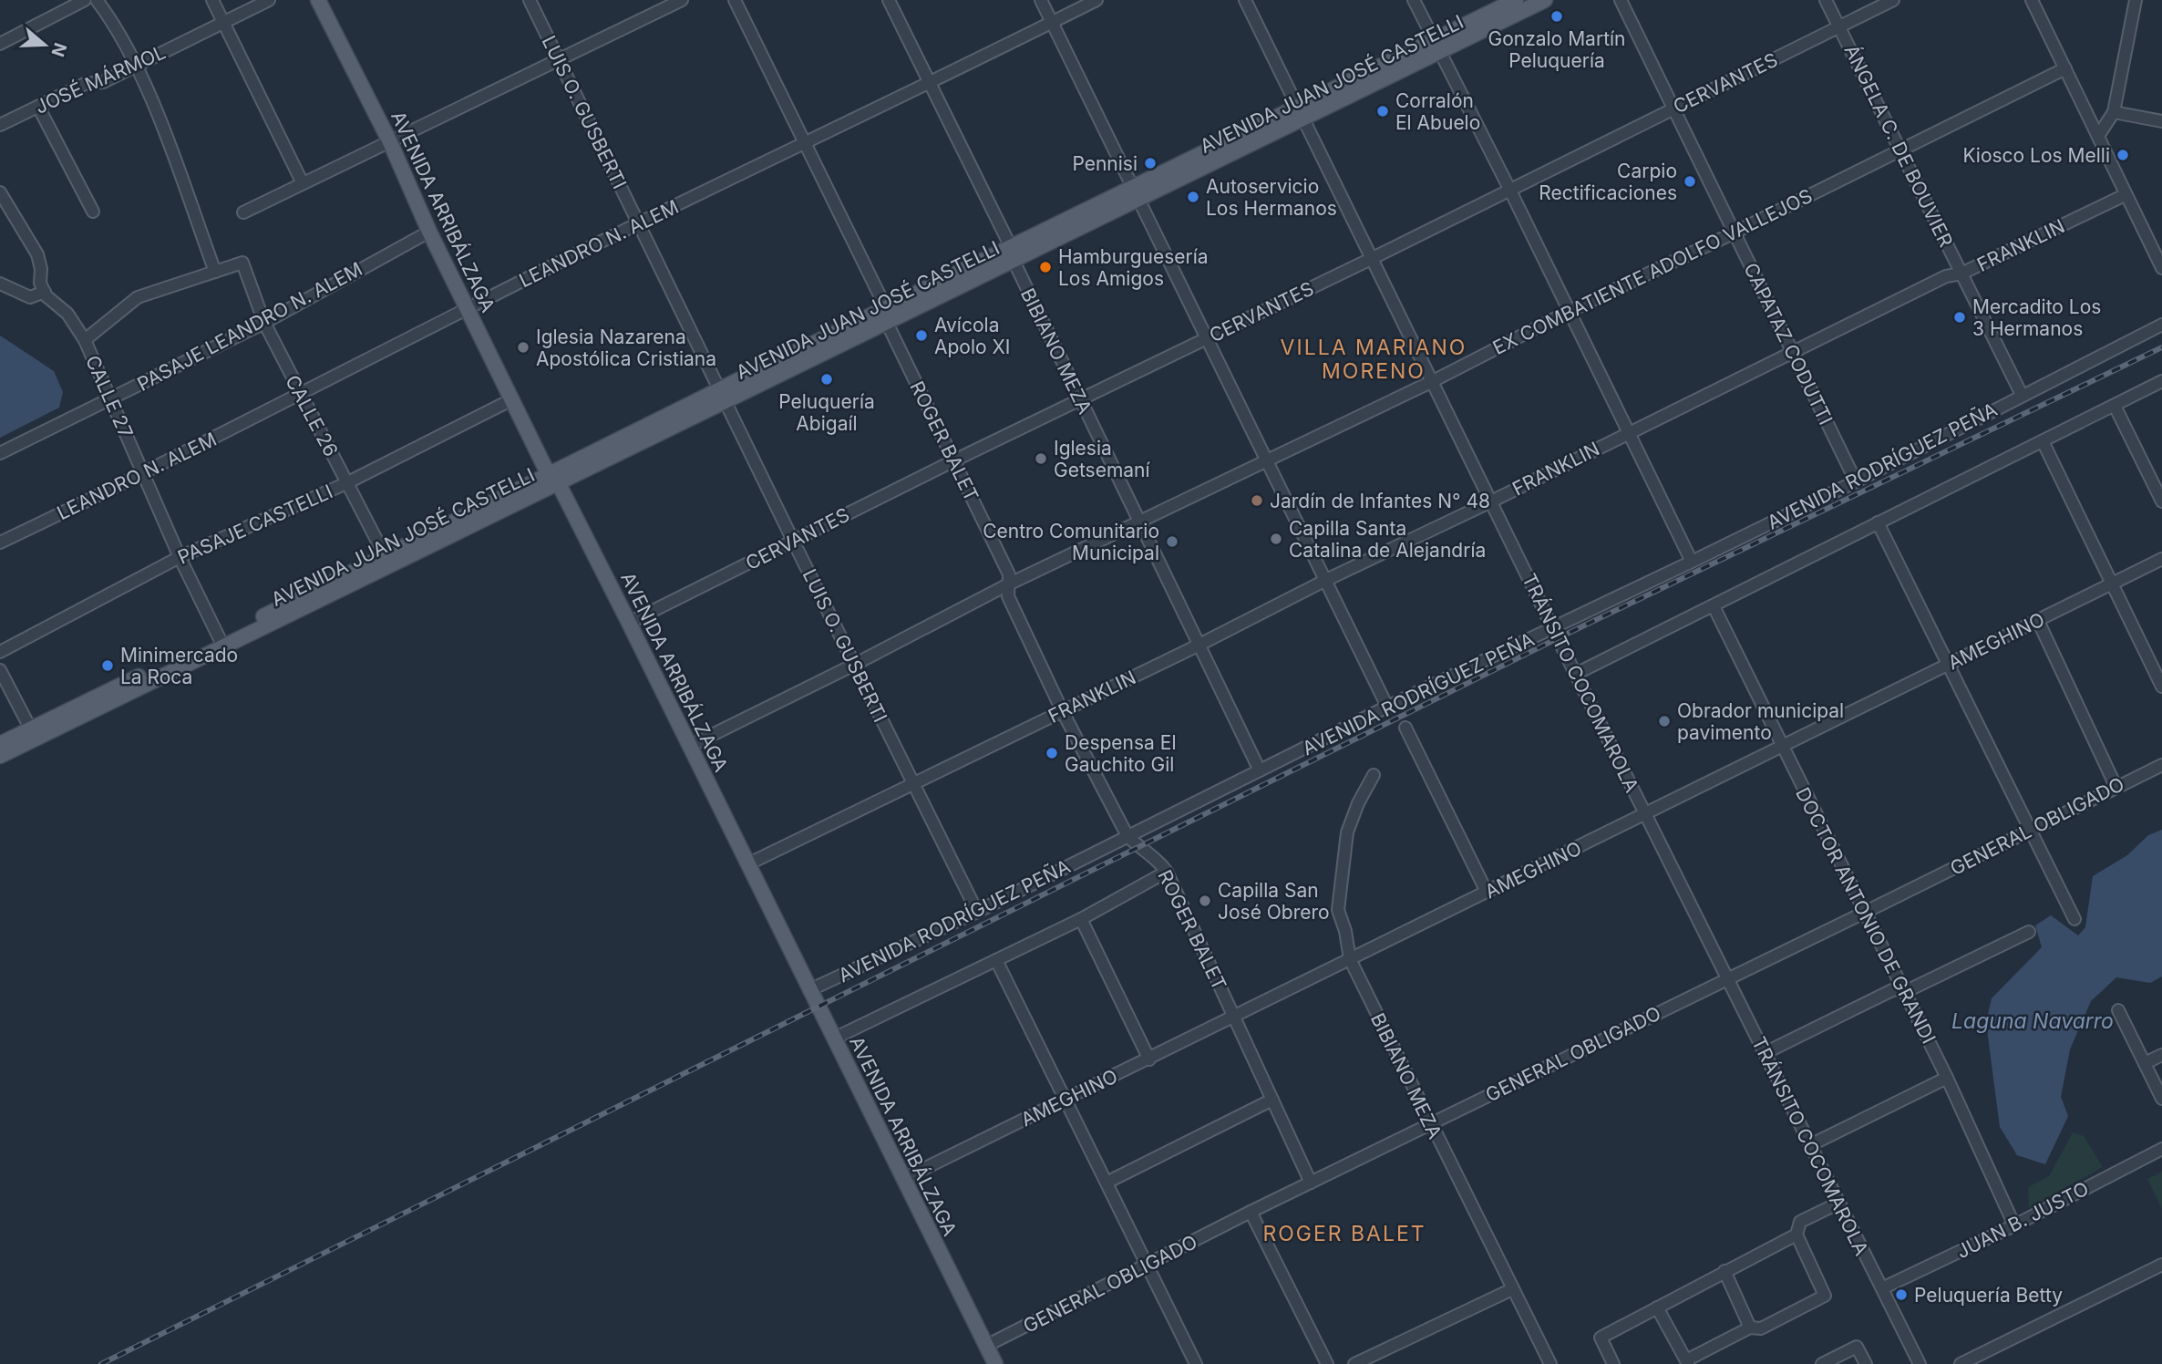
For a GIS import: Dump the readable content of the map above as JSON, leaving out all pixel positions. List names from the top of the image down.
{
  "streets": {
    "main road": ["AVENIDA JUAN JOSÉ CASTELLI", "AVENIDA ARRIBÁLZAGA"],
    "street": [
      "JOSÉ MÁRMOL",
      "CERVANTES",
      "LUIS O. GUSBERTI",
      "ÁNGELA C. DE BOUVIER",
      "LEANDRO N. ALEM",
      "FRANKLIN",
      "EX COMBATIENTE ADOLFO VALLEJOS",
      "PASAJE LEANDRO N. ALEM",
      "CAPATAZ CODUTTI",
      "BIBIANO MEZA",
      "CALLE 27",
      "CALLE 26",
      "ROGER BALET",
      "AVENIDA RODRÍGUEZ PEÑA",
      "PASAJE CASTELLI",
      "AMEGHINO",
      "TRÁNSITO COCOMAROLA",
      "GENERAL OBLIGADO",
      "DOCTOR ANTONIO DE GRANDI",
      "JUAN B. JUSTO"
    ]
  },
  "crossings": [
    ["CERVANTES", "LUIS O. GUSBERTI"],
    ["CERVANTES", "ÁNGELA C. DE BOUVIER"],
    ["CERVANTES", "AVENIDA ARRIBÁLZAGA"],
    ["CERVANTES", "CAPATAZ CODUTTI"],
    ["CERVANTES", "BIBIANO MEZA"],
    ["CERVANTES", "ROGER BALET"],
    ["CERVANTES", "TRÁNSITO COCOMAROLA"],
    ["AVENIDA JUAN JOSÉ CASTELLI", "LUIS O. GUSBERTI"],
    ["AVENIDA JUAN JOSÉ CASTELLI", "AVENIDA ARRIBÁLZAGA"],
    ["AVENIDA JUAN JOSÉ CASTELLI", "BIBIANO MEZA"],
    ["AVENIDA JUAN JOSÉ CASTELLI", "CALLE 27"],
    ["AVENIDA JUAN JOSÉ CASTELLI", "CALLE 26"],
    ["AVENIDA JUAN JOSÉ CASTELLI", "ROGER BALET"],
    ["AVENIDA JUAN JOSÉ CASTELLI", "TRÁNSITO COCOMAROLA"],
    ["LUIS O. GUSBERTI", "LEANDRO N. ALEM"],
    ["LUIS O. GUSBERTI", "FRANKLIN"],
    ["LUIS O. GUSBERTI", "EX COMBATIENTE ADOLFO VALLEJOS"],
    ["LUIS O. GUSBERTI", "AVENIDA RODRÍGUEZ PEÑA"],
    ["ÁNGELA C. DE BOUVIER", "FRANKLIN"],
    ["ÁNGELA C. DE BOUVIER", "EX COMBATIENTE ADOLFO VALLEJOS"],
    ["ÁNGELA C. DE BOUVIER", "AVENIDA RODRÍGUEZ PEÑA"],
    ["AVENIDA ARRIBÁLZAGA", "LEANDRO N. ALEM"],
    ["AVENIDA ARRIBÁLZAGA", "FRANKLIN"],
    ["AVENIDA ARRIBÁLZAGA", "EX COMBATIENTE ADOLFO VALLEJOS"],
    ["AVENIDA ARRIBÁLZAGA", "PASAJE LEANDRO N. ALEM"],
    ["AVENIDA ARRIBÁLZAGA", "AVENIDA RODRÍGUEZ PEÑA"],
    ["AVENIDA ARRIBÁLZAGA", "PASAJE CASTELLI"],
    ["AVENIDA ARRIBÁLZAGA", "AMEGHINO"],
    ["AVENIDA ARRIBÁLZAGA", "GENERAL OBLIGADO"],
    ["LEANDRO N. ALEM", "BIBIANO MEZA"],
    ["LEANDRO N. ALEM", "CALLE 27"],
    ["LEANDRO N. ALEM", "CALLE 26"],
    ["LEANDRO N. ALEM", "ROGER BALET"],
    ["FRANKLIN", "CAPATAZ CODUTTI"],
    ["FRANKLIN", "BIBIANO MEZA"],
    ["FRANKLIN", "ROGER BALET"],
    ["FRANKLIN", "TRÁNSITO COCOMAROLA"],
    ["EX COMBATIENTE ADOLFO VALLEJOS", "CAPATAZ CODUTTI"],
    ["EX COMBATIENTE ADOLFO VALLEJOS", "BIBIANO MEZA"],
    ["EX COMBATIENTE ADOLFO VALLEJOS", "ROGER BALET"],
    ["EX COMBATIENTE ADOLFO VALLEJOS", "TRÁNSITO COCOMAROLA"],
    ["PASAJE LEANDRO N. ALEM", "CALLE 27"],
    ["PASAJE LEANDRO N. ALEM", "CALLE 26"],
    ["CAPATAZ CODUTTI", "AVENIDA RODRÍGUEZ PEÑA"],
    ["BIBIANO MEZA", "AVENIDA RODRÍGUEZ PEÑA"],
    ["BIBIANO MEZA", "AMEGHINO"],
    ["BIBIANO MEZA", "GENERAL OBLIGADO"],
    ["CALLE 27", "PASAJE CASTELLI"],
    ["CALLE 26", "PASAJE CASTELLI"],
    ["ROGER BALET", "AVENIDA RODRÍGUEZ PEÑA"],
    ["ROGER BALET", "AMEGHINO"],
    ["ROGER BALET", "GENERAL OBLIGADO"],
    ["AVENIDA RODRÍGUEZ PEÑA", "TRÁNSITO COCOMAROLA"],
    ["AMEGHINO", "TRÁNSITO COCOMAROLA"],
    ["AMEGHINO", "DOCTOR ANTONIO DE GRANDI"],
    ["TRÁNSITO COCOMAROLA", "GENERAL OBLIGADO"],
    ["TRÁNSITO COCOMAROLA", "JUAN B. JUSTO"],
    ["GENERAL OBLIGADO", "DOCTOR ANTONIO DE GRANDI"],
    ["DOCTOR ANTONIO DE GRANDI", "JUAN B. JUSTO"]
  ],
  "districts": ["VILLA MARIANO MORENO", "ROGER BALET"],
  "water": ["Laguna Navarro"],
  "places": [
    "Gonzalo Martín Peluquería",
    "Corralón El Abuelo",
    "Kiosco Los Melli",
    "Pennisi",
    "Carpio Rectificaciones",
    "Autoservicio Los Hermanos",
    "Hamburguesería Los Amigos",
    "Mercadito Los 3 Hermanos",
    "Avícola Apolo XI",
    "Iglesia Nazarena Apostólica Cristiana",
    "Peluquería Abigaíl",
    "Iglesia Getsemaní",
    "Jardín de Infantes N° 48",
    "Capilla Santa Catalina de Alejandría",
    "Centro Comunitario Municipal",
    "Minimercado La Roca",
    "Obrador municipal pavimento",
    "Despensa El Gauchito Gil",
    "Capilla San José Obrero",
    "Peluquería Betty"
  ],
  "north": "right"
}
